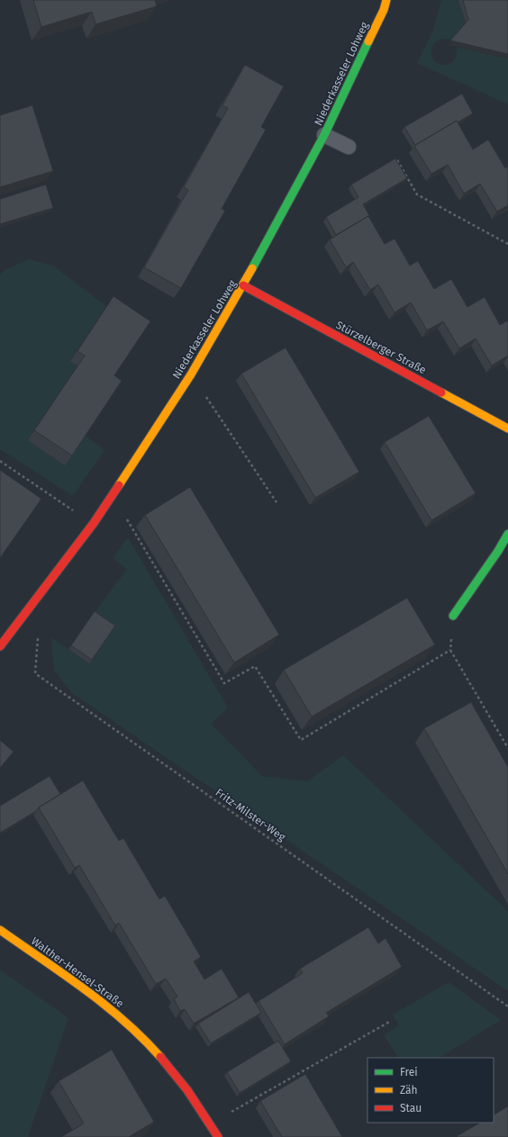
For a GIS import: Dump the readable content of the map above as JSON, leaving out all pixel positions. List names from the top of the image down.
{
  "streets": {
    "street": ["Niederkasseler Lohweg", "Stürzelberger Straße", "Walther-Hensel-Straße"],
    "path": ["Fritz-Milster-Weg"]
  },
  "crossings": [
    ["Niederkasseler Lohweg", "Stürzelberger Straße"],
    ["Niederkasseler Lohweg", "Fritz-Milster-Weg"]
  ],
  "legend": ["Frei", "Zäh", "Stau"]
}
